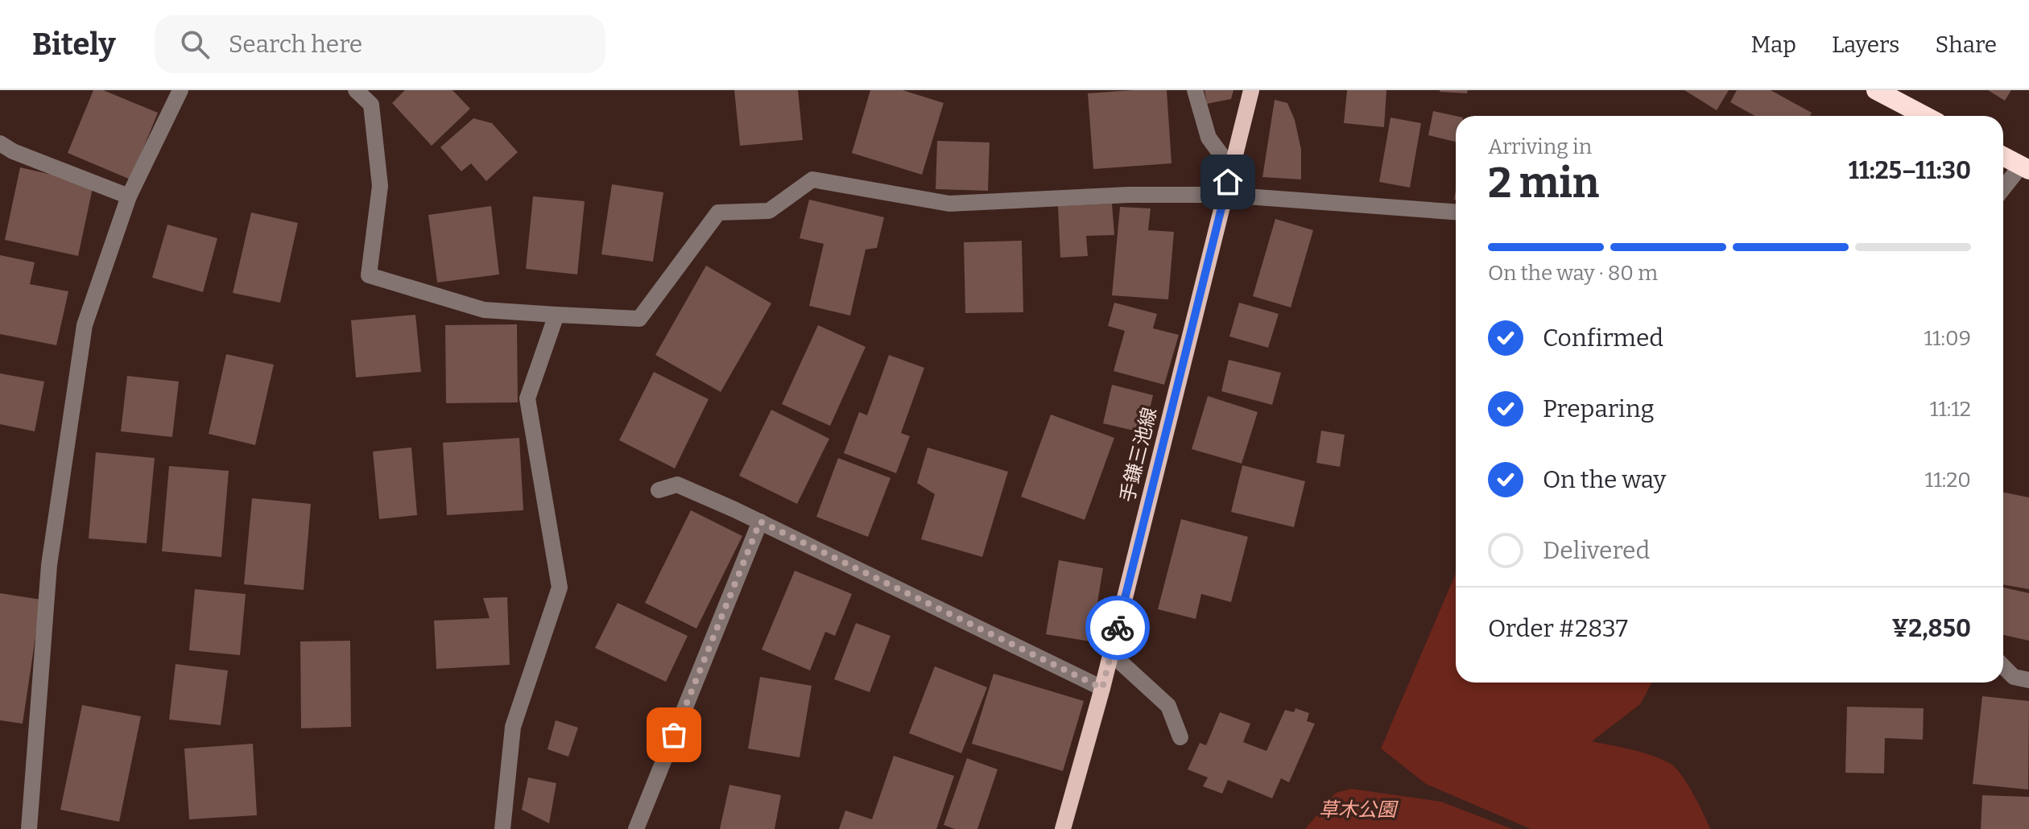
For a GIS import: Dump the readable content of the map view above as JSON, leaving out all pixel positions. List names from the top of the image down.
{
  "streets": {
    "main road": ["手鎌三池線"]
  },
  "parks": ["草木公園"],
  "page": {
    "header": "Bitely",
    "search": "Search here",
    "nav": ["Map", "Layers", "Share"],
    "heading": ["2 min", "Arriving in", "11:25–11:30"],
    "panel": ["Order #2837", "¥2,850"],
    "bar": "On the way · 80 m",
    "list": [
      ["Confirmed", "11:09"],
      ["Preparing", "11:12"],
      ["On the way", "11:20"],
      "Delivered"
    ]
  }
}
